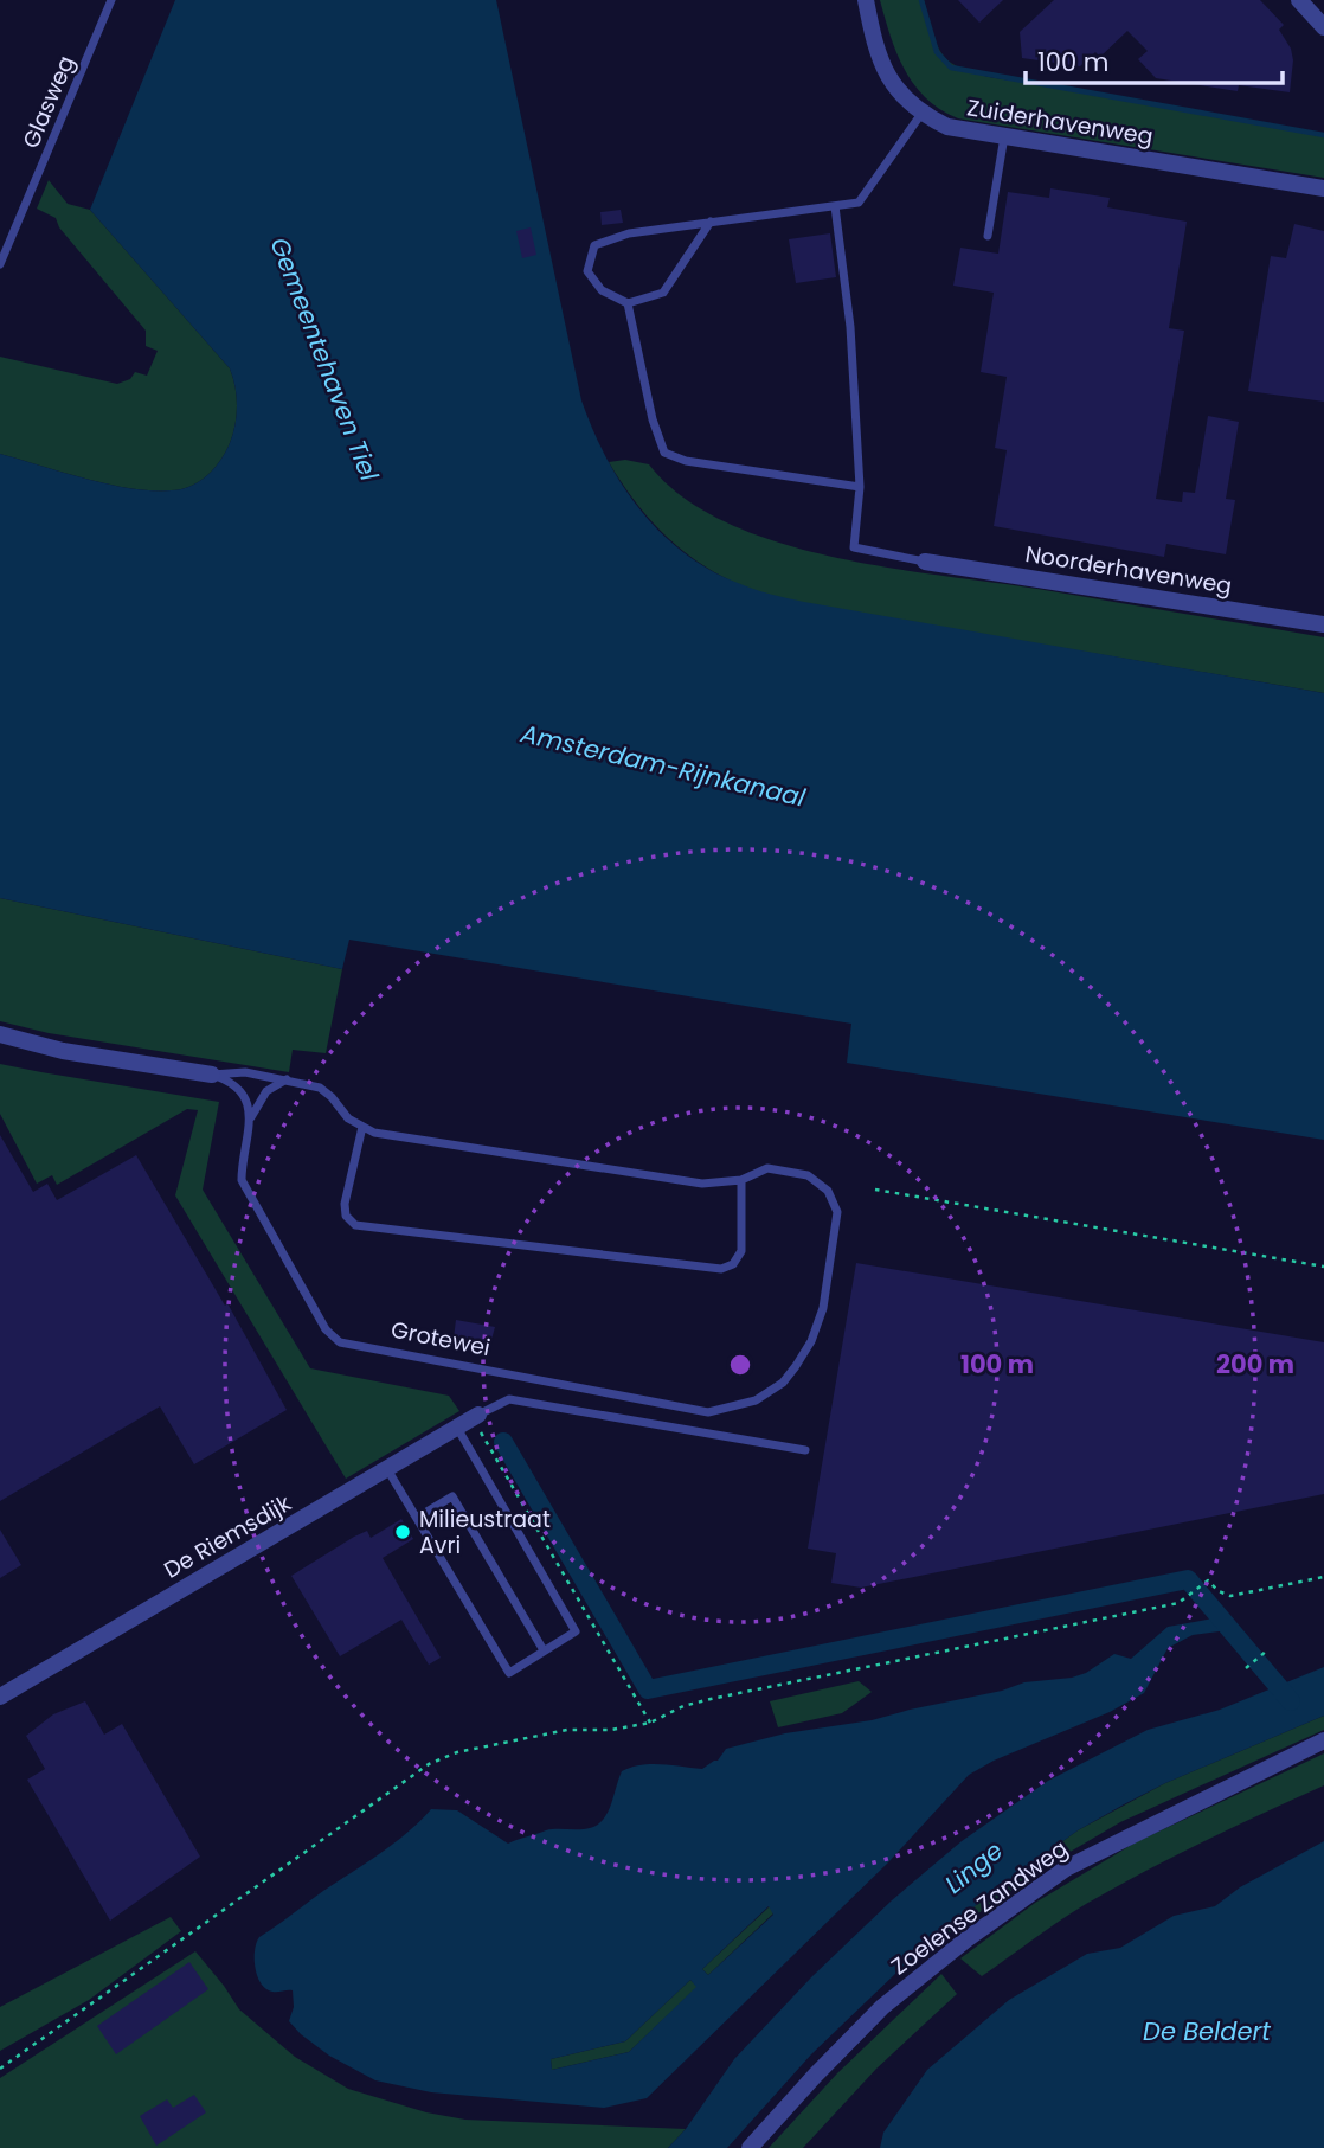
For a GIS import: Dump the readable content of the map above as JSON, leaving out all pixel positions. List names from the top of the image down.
{
  "streets": {
    "street": [
      "Zuiderhavenweg",
      "Noorderhavenweg",
      "De Riemsdijk",
      "Zoelense Zandweg"
    ],
    "lane": ["Glasweg", "Grotewei"]
  },
  "water": [
    "Gemeentehaven Tiel",
    "Amsterdam-Rijnkanaal",
    "Linge",
    "De Beldert"
  ],
  "places": ["Milieustraat Avri"],
  "scale_bar": "100 m",
  "rings": ["100 m", "200 m"]
}
